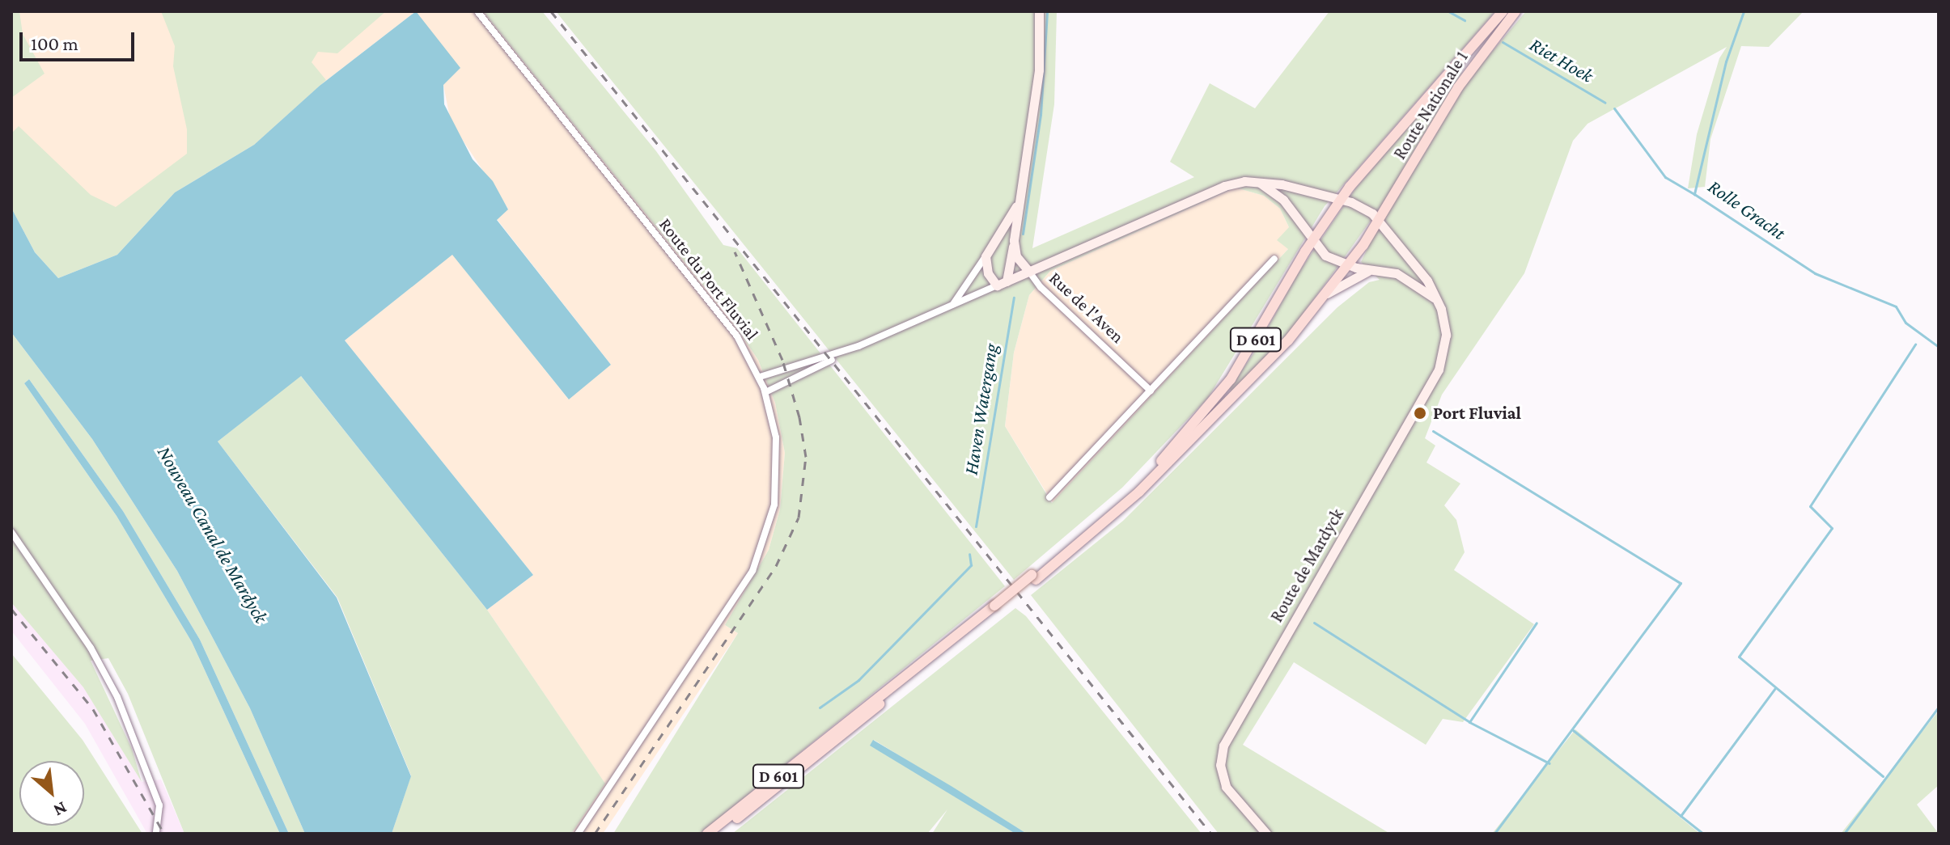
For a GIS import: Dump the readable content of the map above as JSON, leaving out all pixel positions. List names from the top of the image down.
{
  "streets": {
    "main road": [
      "Route Nationale 1",
      "Rue de l'Aven",
      "D 601",
      "Route de Mardyck"
    ],
    "street": ["Route du Port Fluvial"]
  },
  "crossings": [
    ["Route Nationale 1", "D 601"],
    ["Route Nationale 1", "Route de Mardyck"],
    ["Rue de l'Aven", "Route de Mardyck"],
    ["D 601", "Route de Mardyck"]
  ],
  "water": [
    "Riet Hoek",
    "Rolle Gracht",
    "Haven Watergang",
    "Nouveau Canal de Mardyck"
  ],
  "places": ["Port Fluvial"],
  "scale_bar": "100 m",
  "north": "bottom right"
}
